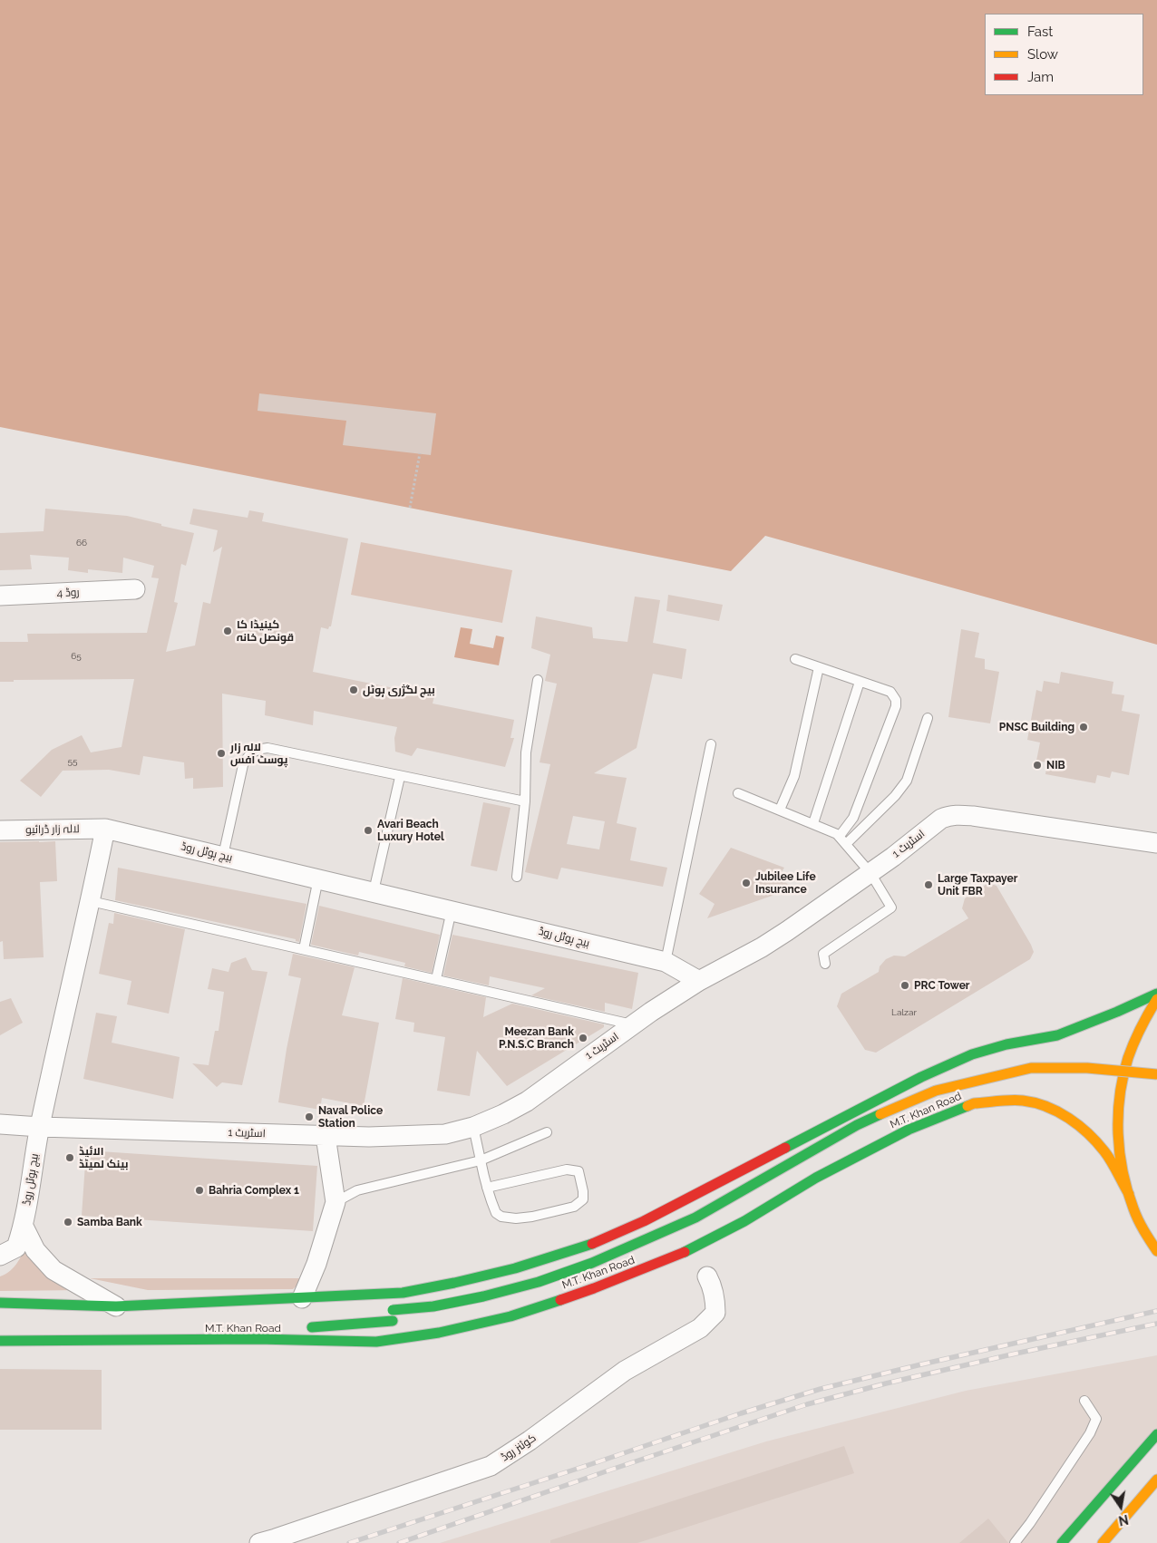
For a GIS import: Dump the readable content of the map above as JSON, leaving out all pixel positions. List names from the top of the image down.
{
  "streets": {
    "highway": ["M.T. Khan Road"],
    "street": [
      "روڈ 4",
      "لالہ زار ڈرائیو",
      "اسٹریٹ 1",
      "بیچ ہوٹل روڈ",
      "کوئنز روڈ"
    ]
  },
  "crossings": [
    ["لالہ زار ڈرائیو", "بیچ ہوٹل روڈ"],
    ["اسٹریٹ 1", "بیچ ہوٹل روڈ"]
  ],
  "places": [
    "کینیڈا کا قونصل خانہ",
    "بیچ لگژری ہوٹل",
    "PNSC Building",
    "لالہ زار پوسٹ آفس",
    "NIB",
    "Avari Beach Luxury Hotel",
    "Jubilee Life Insurance",
    "Large Taxpayer Unit FBR",
    "PRC Tower",
    "Meezan Bank P.N.S.C Branch",
    "Naval Police Station",
    "الائیڈ بینک لمیٹڈ",
    "Bahria Complex 1",
    "Samba Bank"
  ],
  "house_numbers": [
    "66",
    "65",
    "55",
    "Lalzar"
  ],
  "legend": ["Fast", "Slow", "Jam"],
  "north": "bottom"
}
